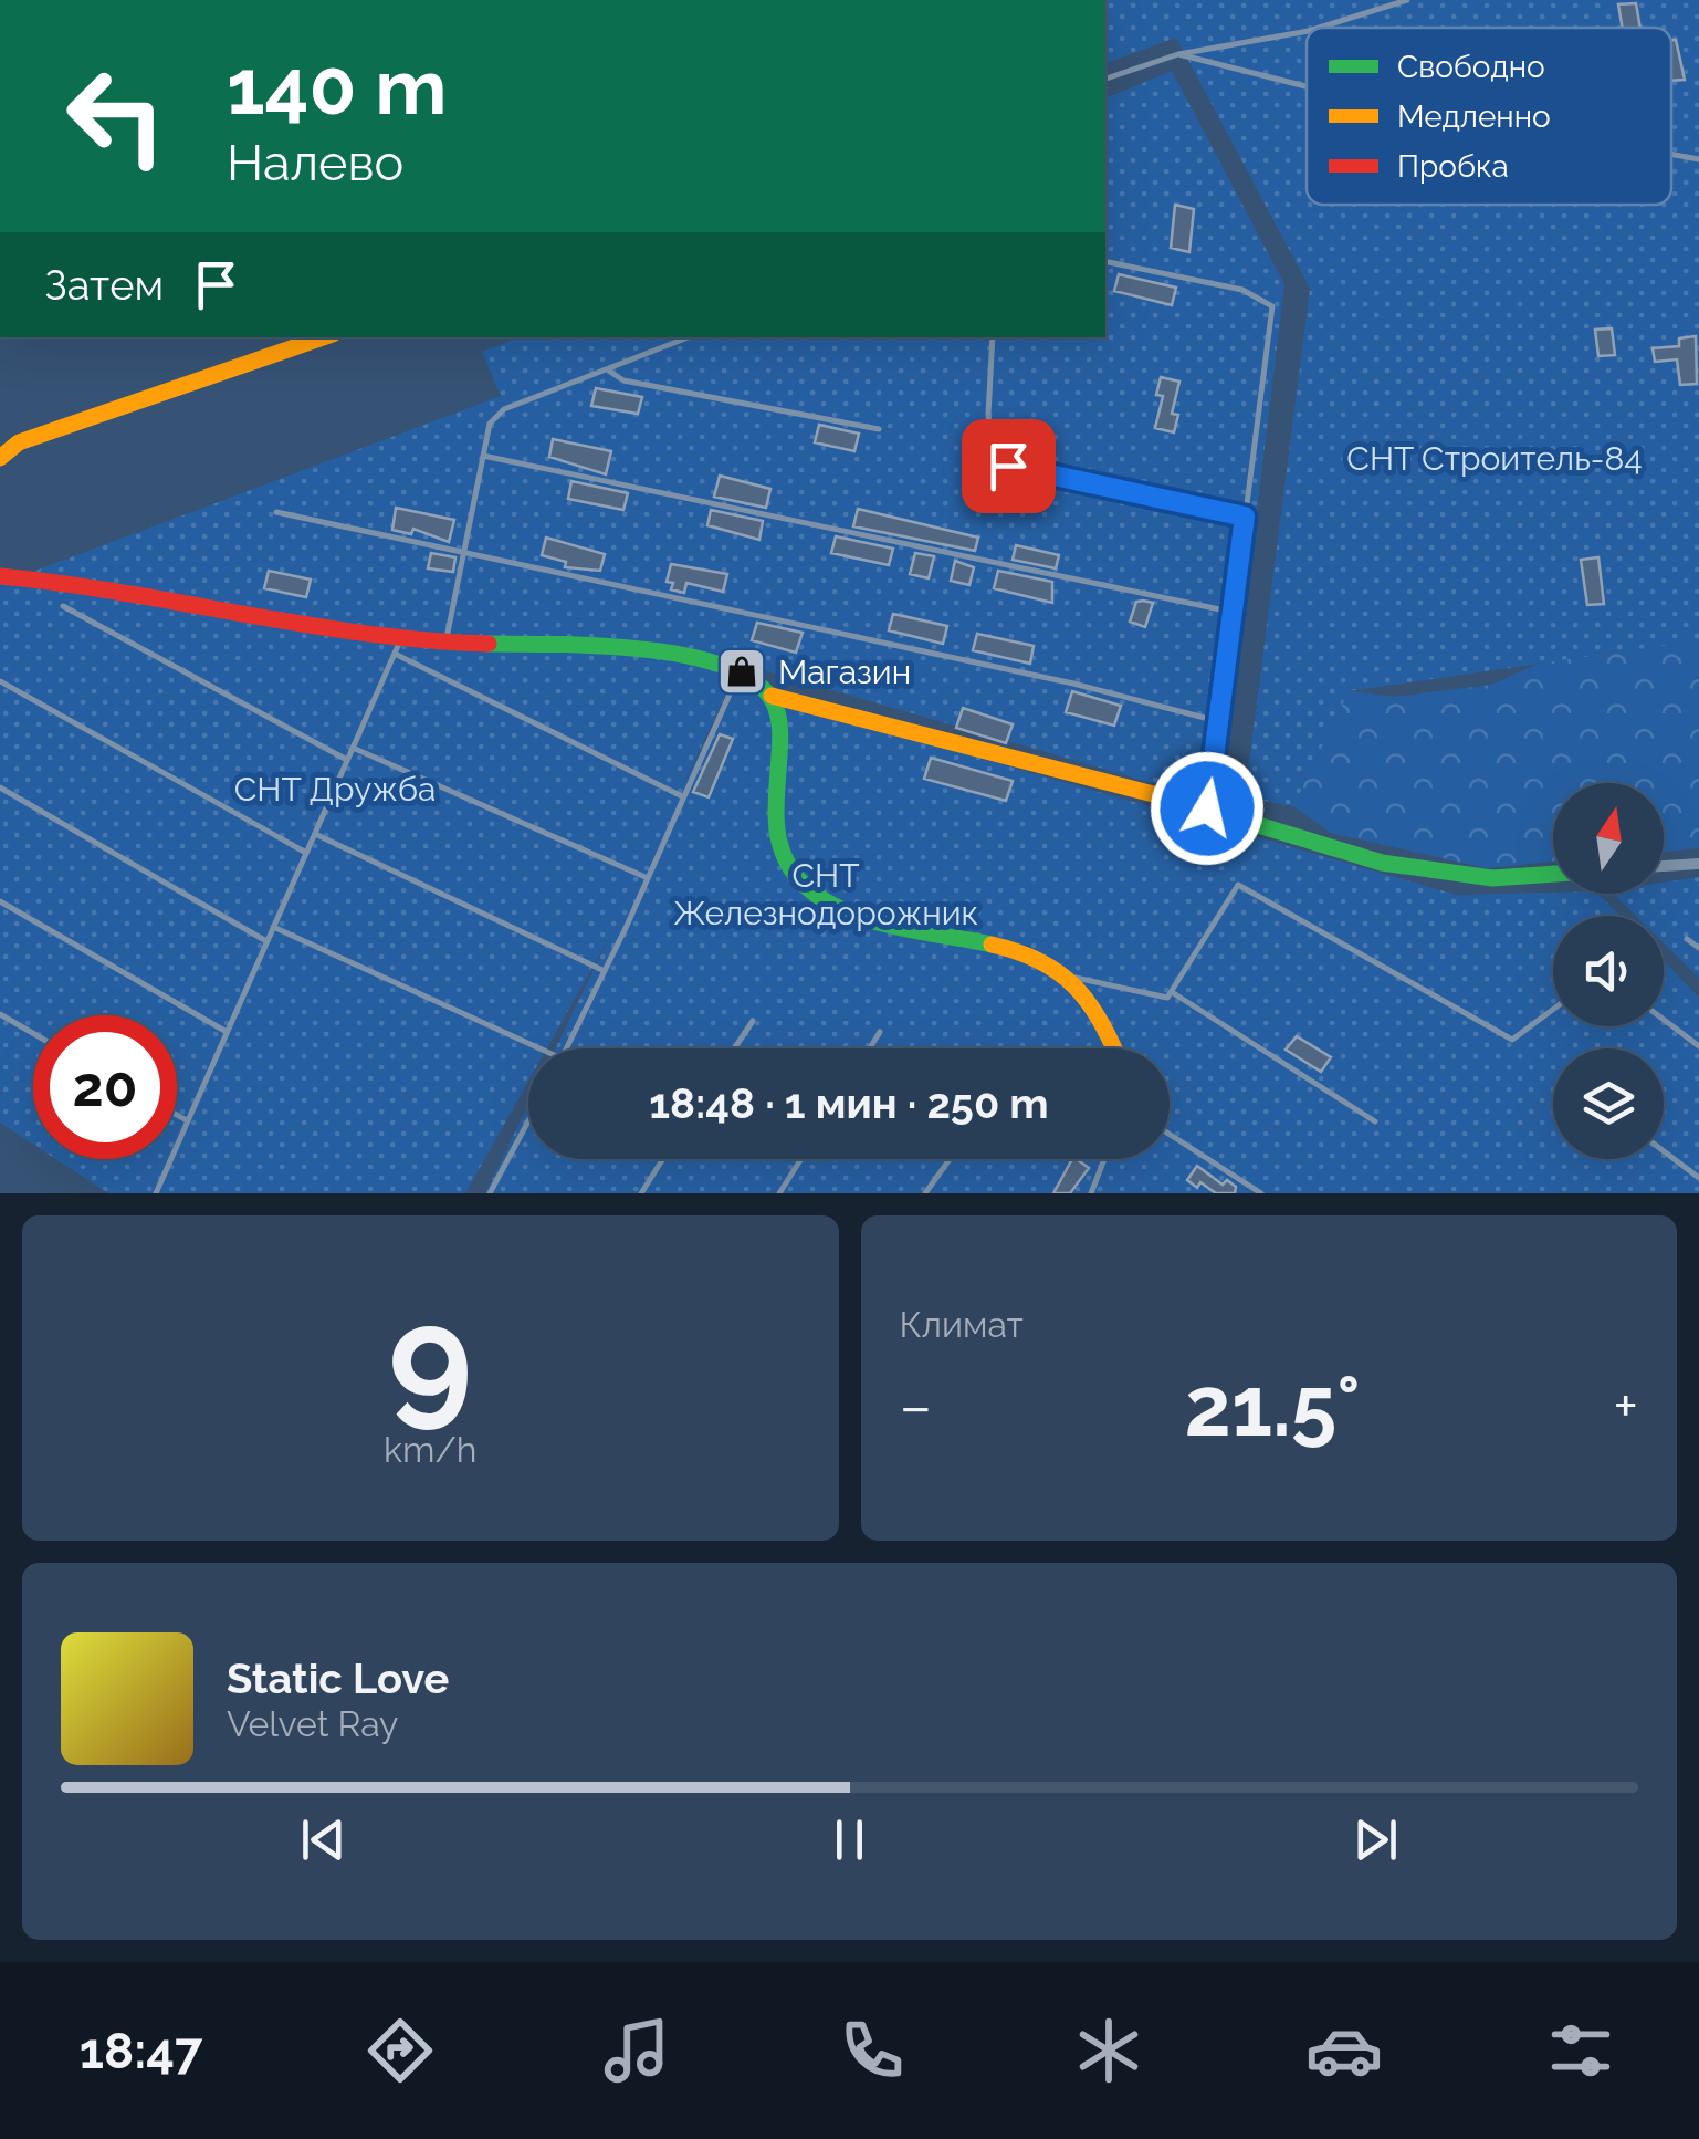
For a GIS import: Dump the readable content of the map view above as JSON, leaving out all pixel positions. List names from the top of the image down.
{
  "parks": ["СНТ Строитель-84", "СНТ Дружба", "СНТ Железнодорожник"],
  "places": {
    "shop": ["Магазин"]
  },
  "legend": ["Свободно", "Медленно", "Пробка"],
  "north": "top",
  "page": {
    "turn": ["140 m", "Налево"],
    "then": "Затем",
    "limit": "20",
    "trip": "18:48 · 1 мин · 250 m",
    "tile": [
      ["9", "km/h"],
      "Климат"
    ],
    "heat": ["−", "21.5°", "+"],
    "song": ["Static Love", "Velvet Ray"],
    "tabs": "18:47"
  }
}
